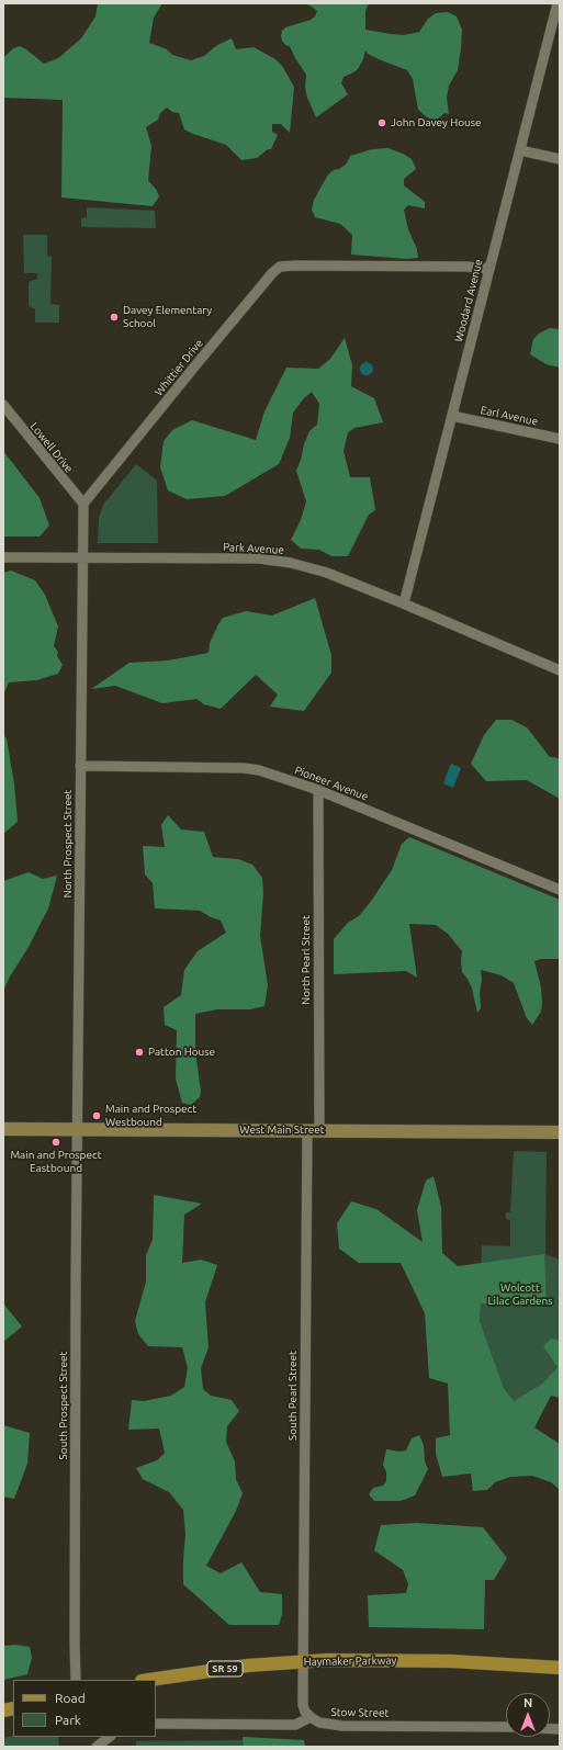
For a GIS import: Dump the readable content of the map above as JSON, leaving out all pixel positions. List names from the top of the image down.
{
  "streets": {
    "main road": ["West Main Street", "Haymaker Parkway", "SR 59"],
    "street": [
      "Woodard Avenue",
      "Whittier Drive",
      "Earl Avenue",
      "Lowell Drive",
      "Park Avenue",
      "Pioneer Avenue",
      "North Prospect Street",
      "North Pearl Street",
      "South Pearl Street",
      "South Prospect Street",
      "Stow Street"
    ]
  },
  "crossings": [
    ["Woodard Avenue", "Whittier Drive"],
    ["Woodard Avenue", "Earl Avenue"],
    ["Woodard Avenue", "Park Avenue"],
    ["Whittier Drive", "Lowell Drive"],
    ["Park Avenue", "North Prospect Street"],
    ["Pioneer Avenue", "North Prospect Street"],
    ["Pioneer Avenue", "North Pearl Street"],
    ["North Prospect Street", "West Main Street"],
    ["North Prospect Street", "South Prospect Street"],
    ["North Pearl Street", "West Main Street"],
    ["North Pearl Street", "South Pearl Street"],
    ["West Main Street", "South Pearl Street"],
    ["West Main Street", "South Prospect Street"],
    ["South Pearl Street", "Haymaker Parkway"],
    ["South Pearl Street", "Stow Street"]
  ],
  "parks": ["Wolcott Lilac Gardens"],
  "places": [
    "John Davey House",
    "Davey Elementary School",
    "Patton House",
    "Main and Prospect Westbound",
    "Main and Prospect Eastbound"
  ],
  "legend": ["Road", "Park"],
  "north": "top"
}
